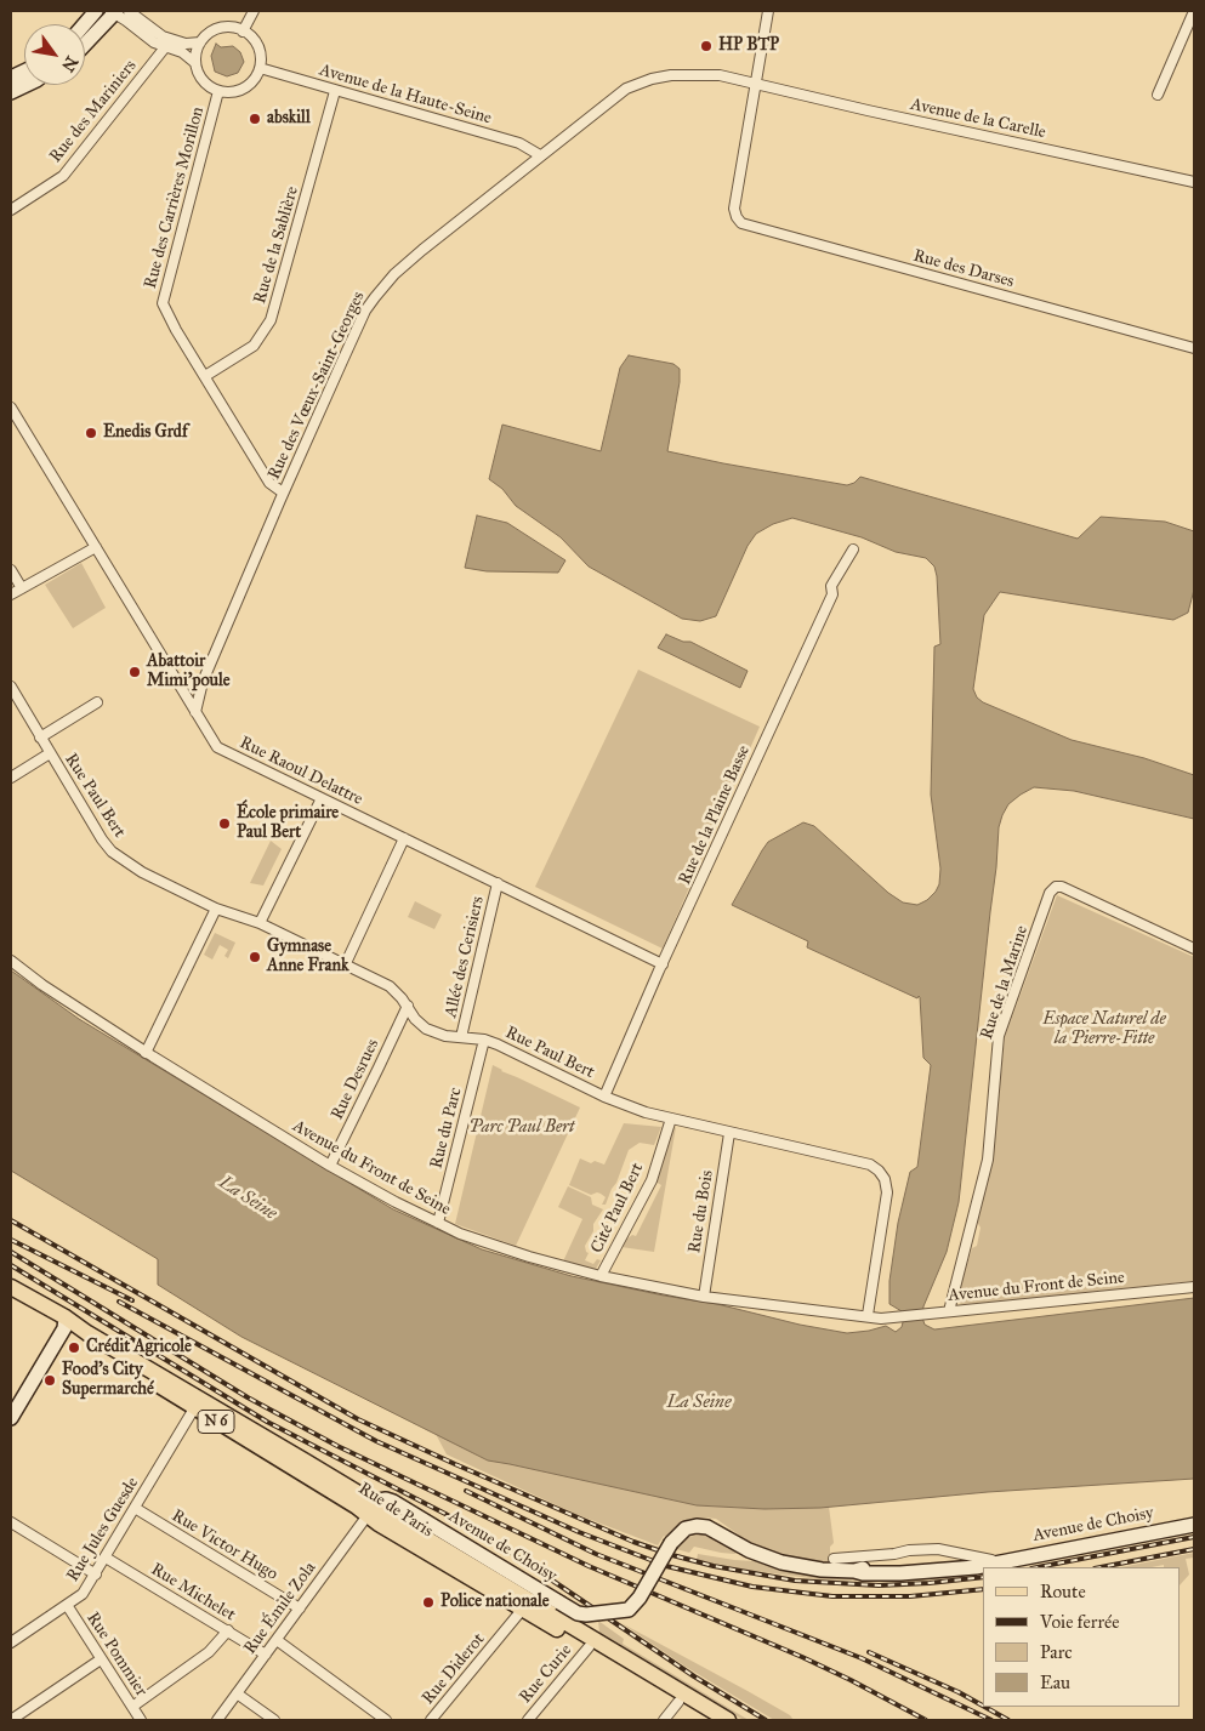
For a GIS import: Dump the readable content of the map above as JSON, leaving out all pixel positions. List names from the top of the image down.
{
  "streets": {
    "main road": ["N 6", "Rue de Paris", "Avenue de Choisy"],
    "street": [
      "Avenue de la Haute-Seine",
      "Rue des Mariniers",
      "Avenue de la Carelle",
      "Rue des Carrières Morillon",
      "Rue de la Sablière",
      "Rue des Darses",
      "Rue des Vœux-Saint-Georges",
      "Rue Raoul Delattre",
      "Rue Paul Bert",
      "Rue de la Plaine Basse",
      "Allée des Cerisiers",
      "Rue de la Marine",
      "Rue Desrues",
      "Rue du Parc",
      "Avenue du Front de Seine",
      "Cité Paul Bert",
      "Rue du Bois",
      "Rue Jules Guesde",
      "Rue Victor Hugo",
      "Rue Michelet",
      "Rue Émile Zola",
      "Rue Pommier",
      "Rue Diderot",
      "Rue Curie"
    ]
  },
  "crossings": [
    ["Avenue de la Haute-Seine", "Rue des Carrières Morillon"],
    ["Avenue de la Haute-Seine", "Rue de la Sablière"],
    ["Avenue de la Haute-Seine", "Rue des Vœux-Saint-Georges"],
    ["Avenue de la Carelle", "Rue des Darses"],
    ["Avenue de la Carelle", "Rue des Vœux-Saint-Georges"],
    ["Rue des Carrières Morillon", "Rue de la Sablière"],
    ["Rue des Carrières Morillon", "Rue des Vœux-Saint-Georges"],
    ["Rue des Darses", "Rue des Vœux-Saint-Georges"],
    ["Rue des Vœux-Saint-Georges", "Rue Raoul Delattre"],
    ["Rue Raoul Delattre", "Rue de la Plaine Basse"],
    ["Rue Raoul Delattre", "Allée des Cerisiers"],
    ["Rue Paul Bert", "Rue de la Plaine Basse"],
    ["Rue Paul Bert", "Allée des Cerisiers"],
    ["Rue Paul Bert", "Rue Desrues"],
    ["Rue Paul Bert", "Rue du Parc"],
    ["Rue Paul Bert", "Avenue du Front de Seine"],
    ["Rue Paul Bert", "Cité Paul Bert"],
    ["Rue Paul Bert", "Rue du Bois"],
    ["Rue de la Marine", "Avenue du Front de Seine"],
    ["Rue Desrues", "Avenue du Front de Seine"],
    ["Rue du Parc", "Avenue du Front de Seine"],
    ["Avenue du Front de Seine", "Cité Paul Bert"],
    ["Avenue du Front de Seine", "Rue du Bois"],
    ["N 6", "Rue de Paris"],
    ["Rue de Paris", "Avenue de Choisy"],
    ["Rue de Paris", "Rue Jules Guesde"],
    ["Rue de Paris", "Rue Émile Zola"],
    ["Rue de Paris", "Rue Diderot"],
    ["Rue de Paris", "Rue Curie"],
    ["Avenue de Choisy", "Rue Émile Zola"],
    ["Rue Jules Guesde", "Rue Victor Hugo"],
    ["Rue Jules Guesde", "Rue Michelet"],
    ["Rue Jules Guesde", "Rue Pommier"],
    ["Rue Victor Hugo", "Rue Émile Zola"],
    ["Rue Michelet", "Rue Émile Zola"]
  ],
  "water": ["La Seine"],
  "parks": ["Espace Naturel de la Pierre-Fitte", "Parc Paul Bert"],
  "places": [
    "HP BTP",
    "abskill",
    "Enedis Grdf",
    "Abattoir Mimi'poule",
    "École primaire Paul Bert",
    "Gymnase Anne Frank",
    "Crédit Agricole",
    "Food's City Supermarché",
    "Police nationale"
  ],
  "legend": [
    "Route",
    "Voie ferrée",
    "Parc",
    "Eau"
  ],
  "north": "bottom right"
}
